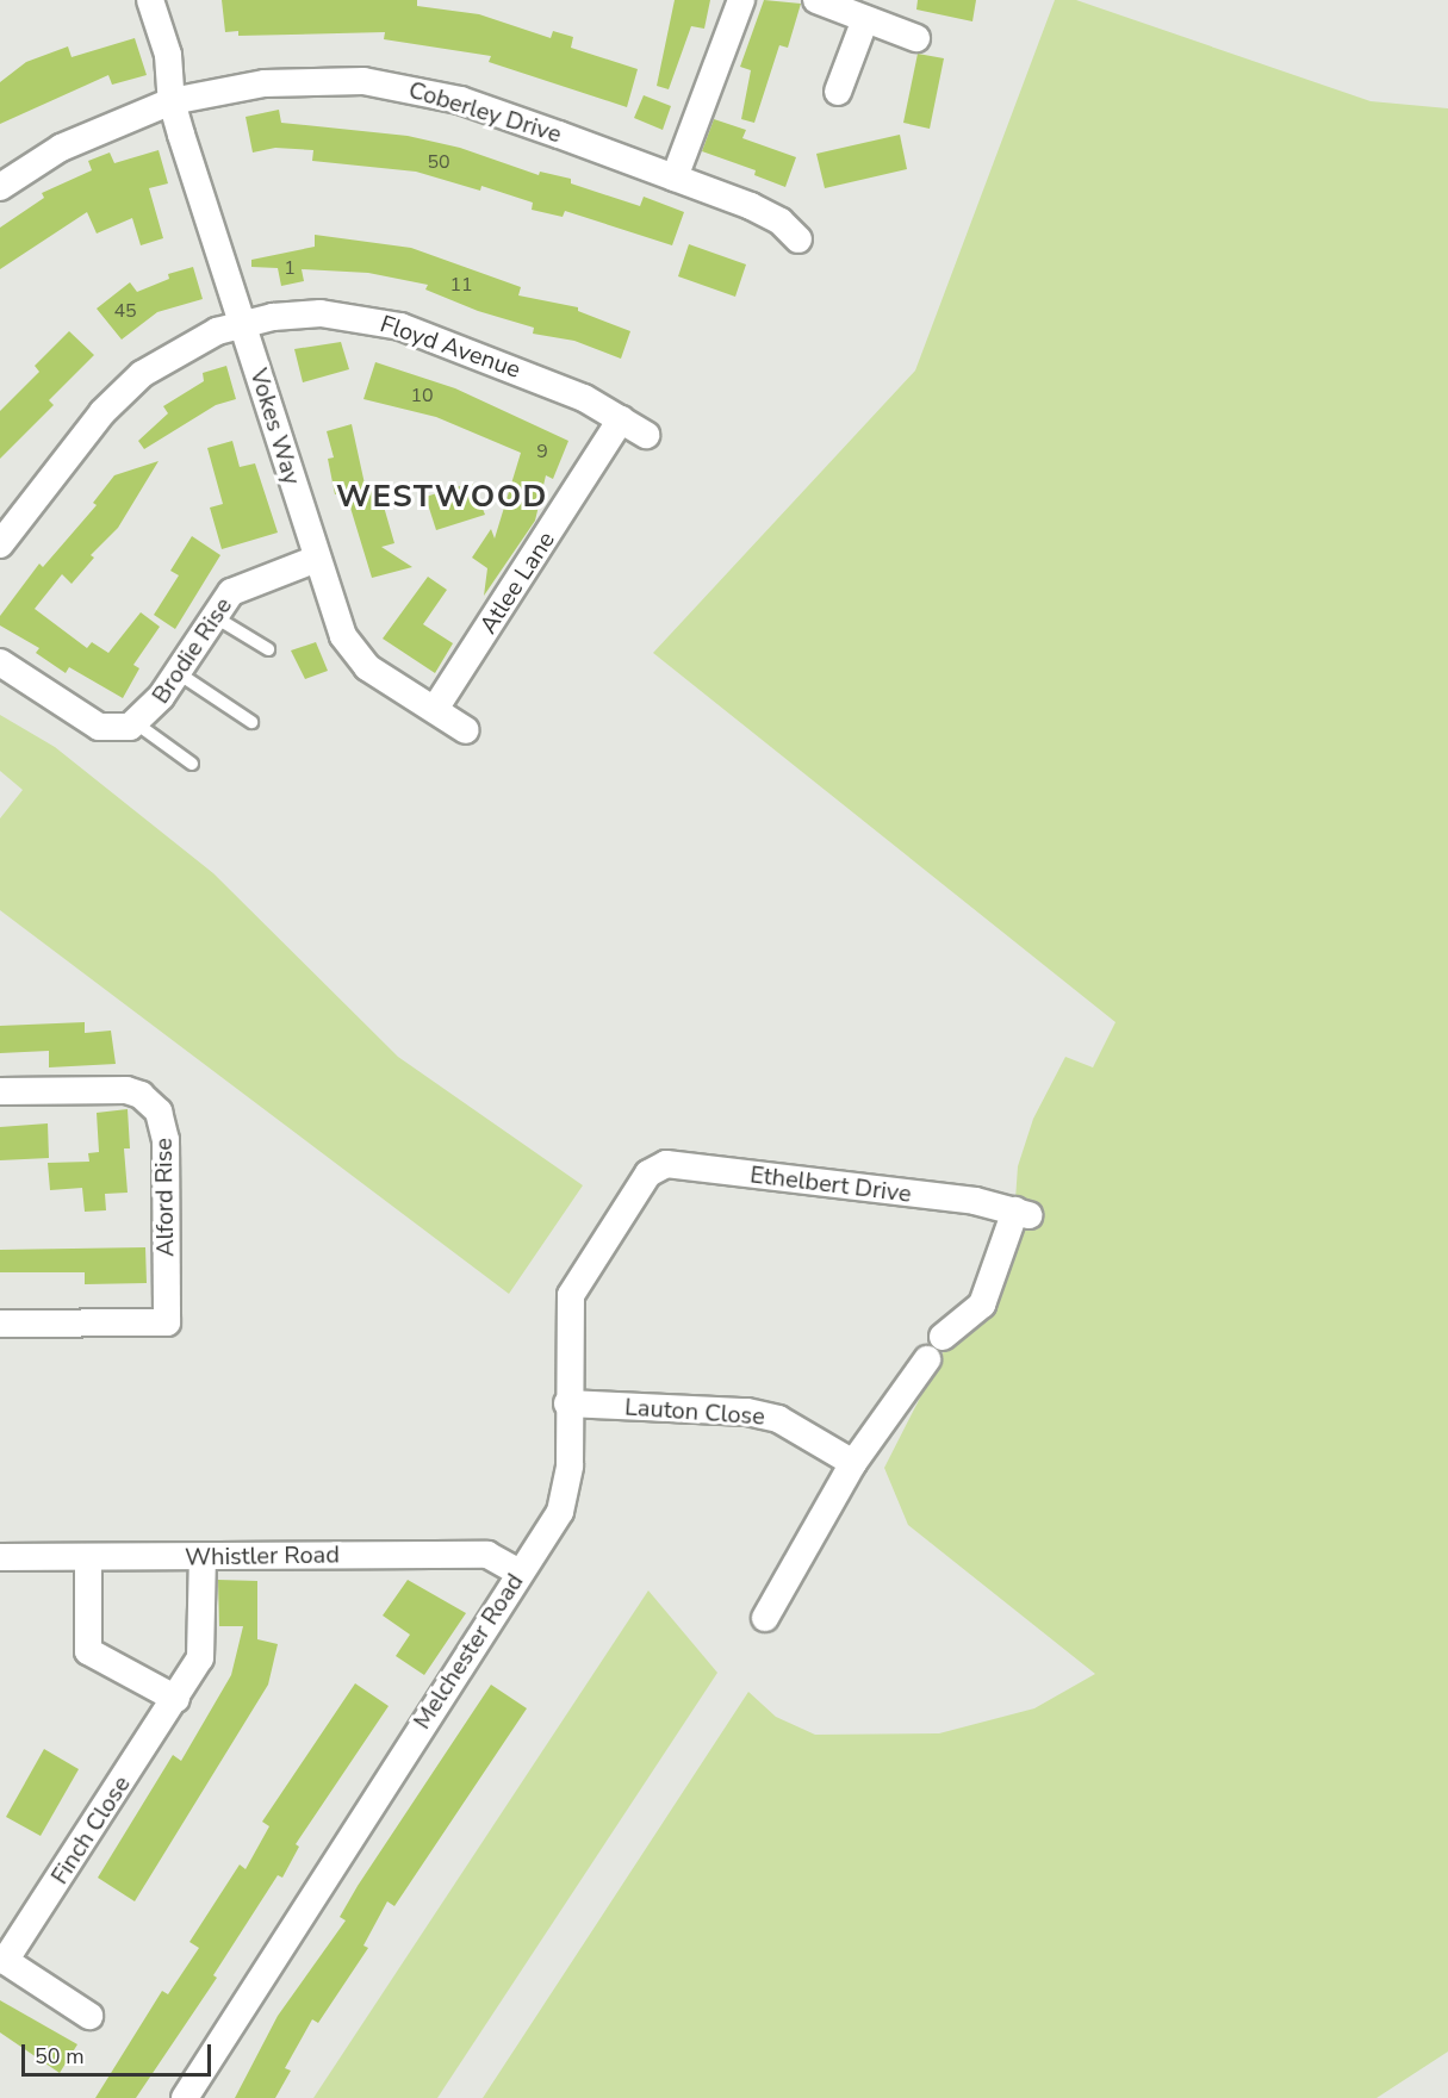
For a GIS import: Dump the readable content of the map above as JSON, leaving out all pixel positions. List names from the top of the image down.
{
  "streets": {
    "street": [
      "Coberley Drive",
      "Floyd Avenue",
      "Vokes Way",
      "Atlee Lane",
      "Brodie Rise",
      "Ethelbert Drive",
      "Alford Rise",
      "Lauton Close",
      "Whistler Road",
      "Melchester Road",
      "Finch Close"
    ]
  },
  "crossings": [
    ["Coberley Drive", "Vokes Way"],
    ["Floyd Avenue", "Vokes Way"],
    ["Floyd Avenue", "Atlee Lane"],
    ["Vokes Way", "Atlee Lane"],
    ["Vokes Way", "Brodie Rise"],
    ["Ethelbert Drive", "Lauton Close"],
    ["Ethelbert Drive", "Melchester Road"],
    ["Lauton Close", "Melchester Road"],
    ["Whistler Road", "Melchester Road"],
    ["Whistler Road", "Finch Close"]
  ],
  "districts": ["WESTWOOD"],
  "house_numbers": [
    "50",
    "1",
    "11",
    "45",
    "10",
    "9"
  ],
  "scale_bar": "50 m"
}
